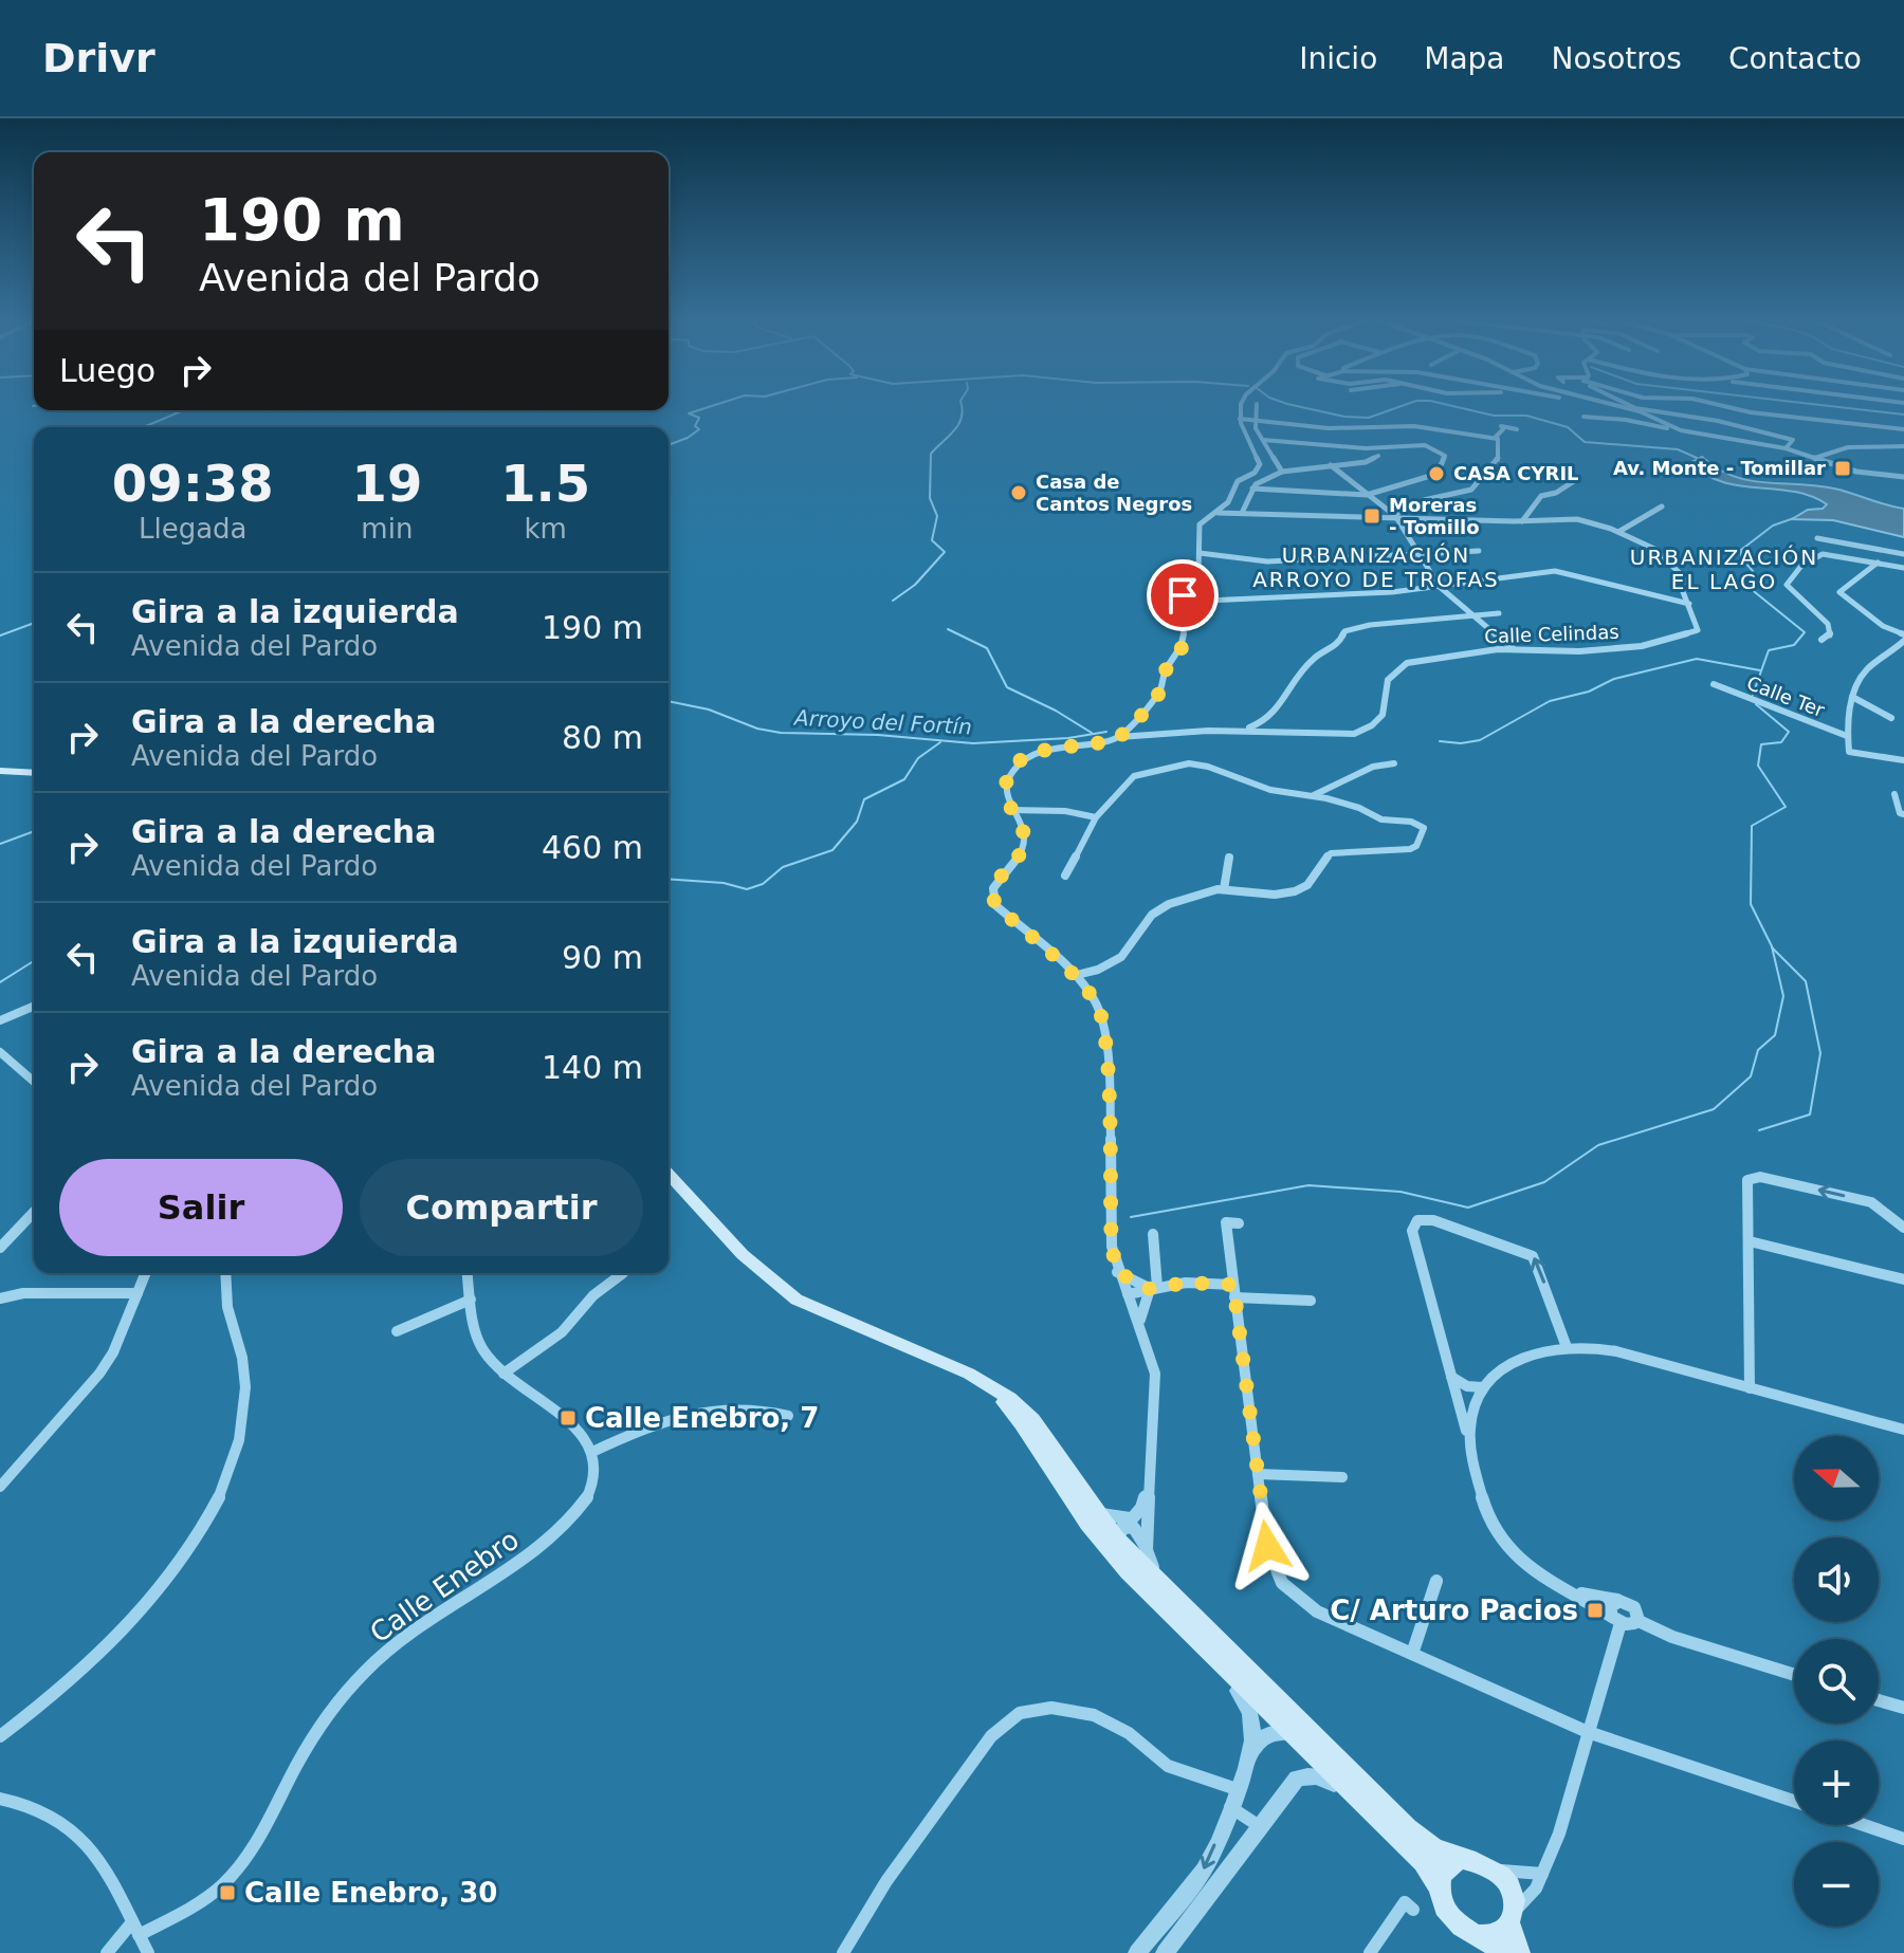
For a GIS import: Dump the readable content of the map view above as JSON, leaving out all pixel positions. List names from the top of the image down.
{
  "streets": {
    "street": ["Calle Celindas", "Calle Ter", "Calle Enebro"]
  },
  "districts": ["URBANIZACIÓN ARROYO DE TROFAS", "URBANIZACIÓN EL LAGO"],
  "water": ["Arroyo del Fortín"],
  "places": {
    "transit": [
      "Av. Monte - Tomillar",
      "Moreras - Tomillo",
      "Calle Enebro, 7",
      "C/ Arturo Pacios",
      "Calle Enebro, 30"
    ],
    "other": ["CASA CYRIL", "Casa de Cantos Negros"]
  },
  "north": "left",
  "page": {
    "header": "Drivr",
    "nav": [
      "Inicio",
      "Mapa",
      "Nosotros",
      "Contacto"
    ],
    "turn": ["190 m", "Avenida del Pardo"],
    "then": "Luego",
    "eta": [
      "09:38",
      "Llegada",
      "19",
      "min",
      "1.5",
      "km"
    ],
    "list": [
      {
        "name": "Gira a la izquierda",
        "note": "Avenida del Pardo",
        "value": "190 m"
      },
      {
        "name": "Gira a la derecha",
        "note": "Avenida del Pardo",
        "value": "80 m"
      },
      {
        "name": "Gira a la derecha",
        "note": "Avenida del Pardo",
        "value": "460 m"
      },
      {
        "name": "Gira a la izquierda",
        "note": "Avenida del Pardo",
        "value": "90 m"
      },
      {
        "name": "Gira a la derecha",
        "note": "Avenida del Pardo",
        "value": "140 m"
      }
    ],
    "buttons": ["Salir", "Compartir"],
    "map_buttons": ["+", "−"]
  }
}
